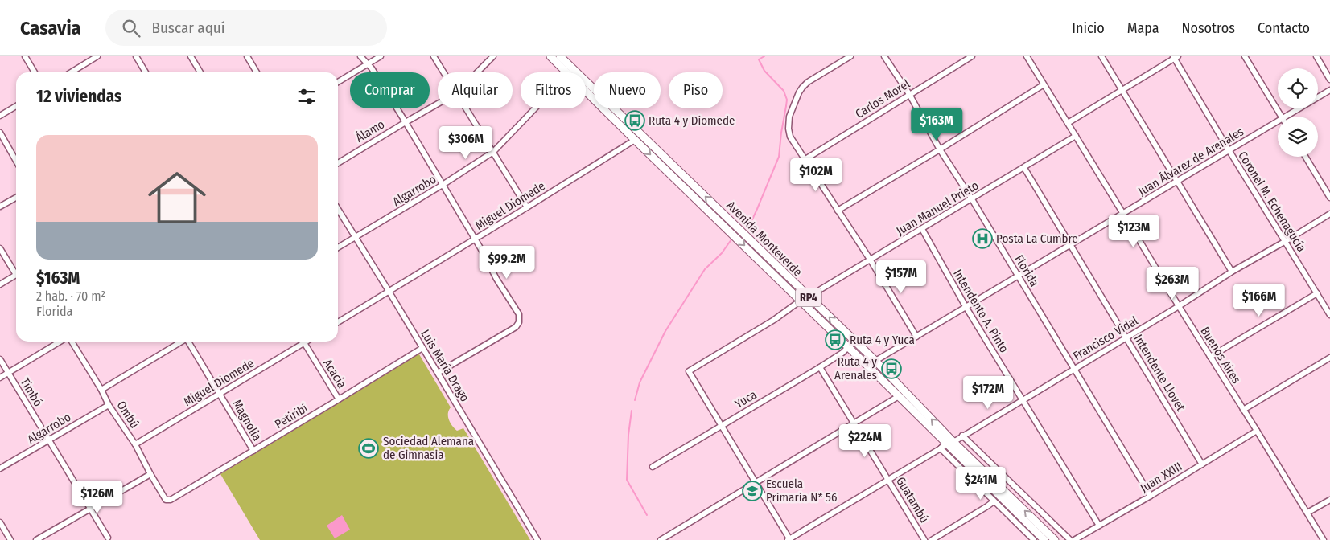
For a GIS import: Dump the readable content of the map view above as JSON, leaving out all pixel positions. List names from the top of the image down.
{
  "streets": {
    "main road": ["Avenida Monteverde", "RP4"],
    "street": [
      "Carlos Morel",
      "Álamo",
      "Juan Álvarez de Arenales",
      "Algarrobo",
      "Coronel M. Echenagucía",
      "Miguel Diomede",
      "Juan Manuel Prieto",
      "Florida",
      "Intendente A. Pinto",
      "Francisco Vidal",
      "Buenos Aires",
      "Luis María Drago",
      "Intendente Llovet",
      "Acacia",
      "Timbó",
      "Yuca",
      "Ombú",
      "Petiribí",
      "Magnolia",
      "Juan XXIII",
      "Guatambú"
    ]
  },
  "crossings": [
    ["Carlos Morel", "Florida"],
    ["Juan Álvarez de Arenales", "Coronel M. Echenagucía"],
    ["Juan Álvarez de Arenales", "Avenida Monteverde"],
    ["Juan Álvarez de Arenales", "Florida"],
    ["Juan Álvarez de Arenales", "Intendente A. Pinto"],
    ["Juan Álvarez de Arenales", "Buenos Aires"],
    ["Juan Álvarez de Arenales", "Intendente Llovet"],
    ["Algarrobo", "Luis María Drago"],
    ["Algarrobo", "Timbó"],
    ["Algarrobo", "Ombú"],
    ["Coronel M. Echenagucía", "Francisco Vidal"],
    ["Miguel Diomede", "Avenida Monteverde"],
    ["Miguel Diomede", "Luis María Drago"],
    ["Miguel Diomede", "Acacia"],
    ["Miguel Diomede", "Ombú"],
    ["Miguel Diomede", "Magnolia"],
    ["Juan Manuel Prieto", "Avenida Monteverde"],
    ["Juan Manuel Prieto", "Florida"],
    ["Juan Manuel Prieto", "Intendente A. Pinto"],
    ["Juan Manuel Prieto", "Buenos Aires"],
    ["Juan Manuel Prieto", "Intendente Llovet"],
    ["Avenida Monteverde", "Francisco Vidal"],
    ["Avenida Monteverde", "Yuca"],
    ["Florida", "Francisco Vidal"],
    ["Florida", "Juan XXIII"],
    ["Intendente A. Pinto", "Francisco Vidal"],
    ["Intendente A. Pinto", "Juan XXIII"],
    ["Francisco Vidal", "Buenos Aires"],
    ["Francisco Vidal", "Intendente Llovet"],
    ["Buenos Aires", "Juan XXIII"],
    ["Luis María Drago", "Petiribí"],
    ["Intendente Llovet", "Juan XXIII"],
    ["Acacia", "Petiribí"],
    ["Yuca", "Guatambú"],
    ["Ombú", "Petiribí"],
    ["Petiribí", "Magnolia"]
  ],
  "places": {
    "bus stop": ["Ruta 4 y Diomede", "Ruta 4 y Yuca", "Ruta 4 y Arenales"],
    "hospital": ["Posta La Cumbre"],
    "sports": ["Sociedad Alemana de Gimnasia"],
    "school or university": ["Escuela Primaria N* 56"]
  },
  "page": {
    "header": "Casavia",
    "search": "Buscar aquí",
    "nav": [
      "Inicio",
      "Mapa",
      "Nosotros",
      "Contacto"
    ],
    "chip": [
      "Comprar",
      "Alquilar",
      "Filtros",
      "Nuevo",
      "Piso"
    ],
    "heading": "12 viviendas",
    "price": [
      "$163M",
      "$306M",
      "$102M",
      "$123M",
      "$99.2M",
      "$157M",
      "$263M",
      "$166M",
      "$172M",
      "$224M",
      "$241M",
      "$126M"
    ],
    "list": [
      {
        "name": "$163M",
        "note": "2 hab. · 70 m² · Florida"
      }
    ]
  }
}
